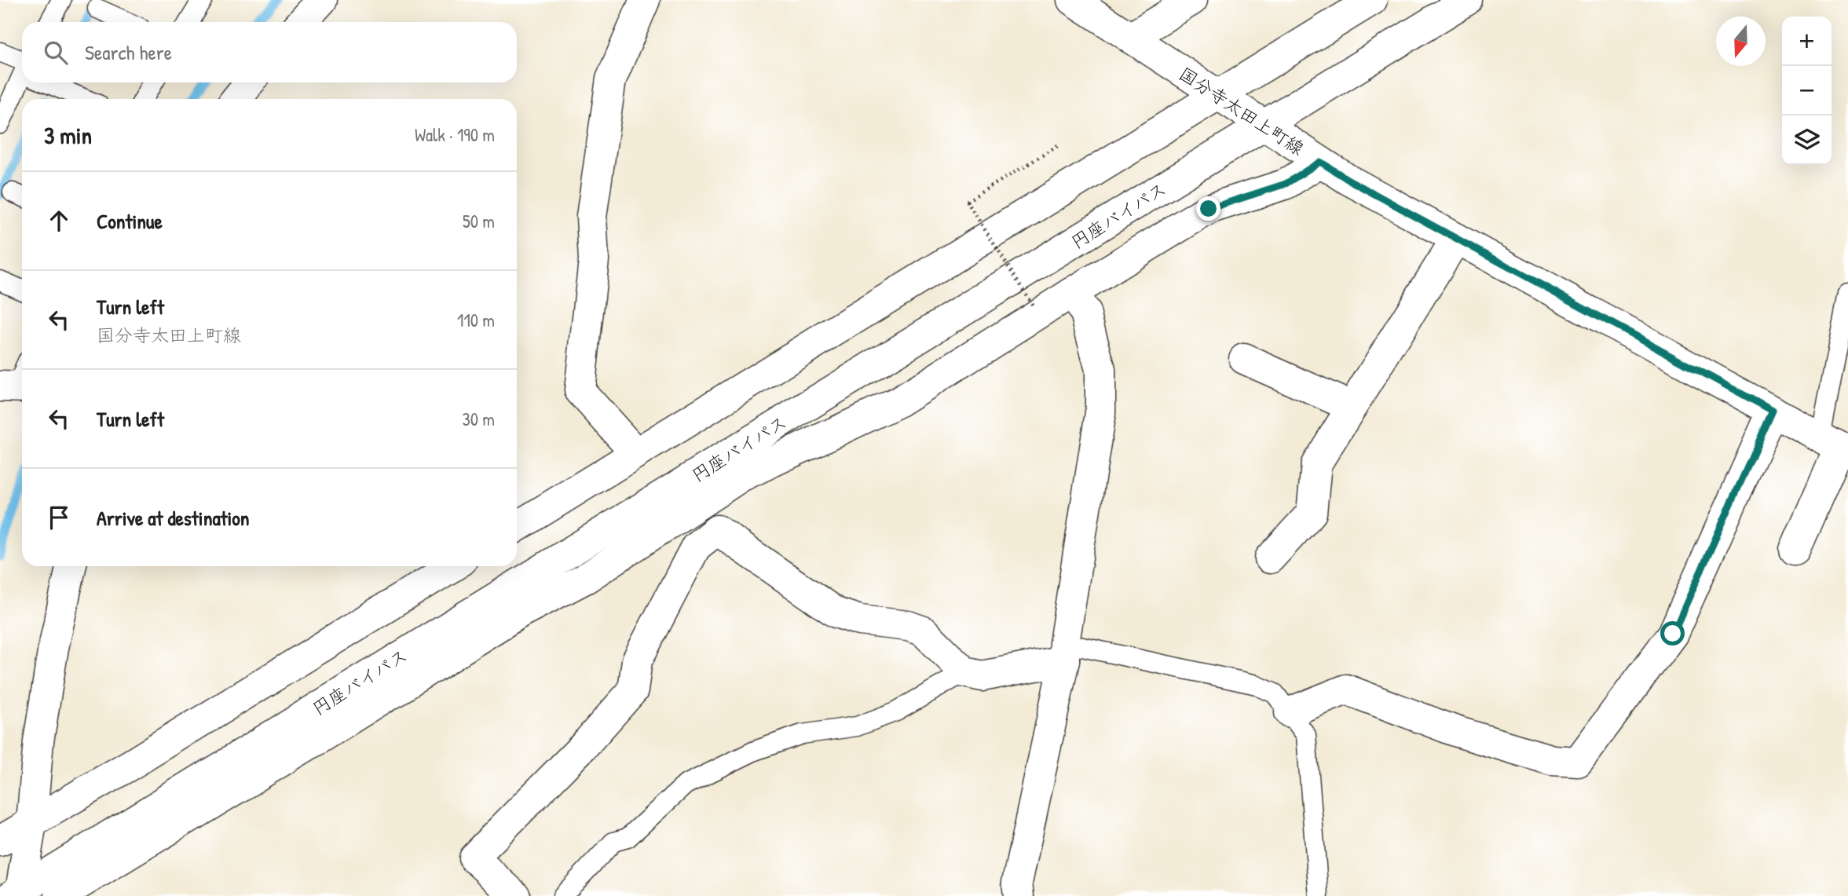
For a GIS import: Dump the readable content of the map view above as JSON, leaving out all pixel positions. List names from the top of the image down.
{
  "streets": {
    "main road": ["国分寺太田上町線", "円座バイパス"]
  },
  "crossings": [
    ["国分寺太田上町線", "円座バイパス"]
  ],
  "north": "bottom",
  "page": {
    "map_buttons": ["+", "−"],
    "search": "Search here",
    "heading": ["3 min", "Walk · 190 m"],
    "list": [
      ["Continue", "50 m"],
      ["Turn left", "国分寺太田上町線", "110 m"],
      ["Turn left", "30 m"],
      "Arrive at destination"
    ]
  }
}
